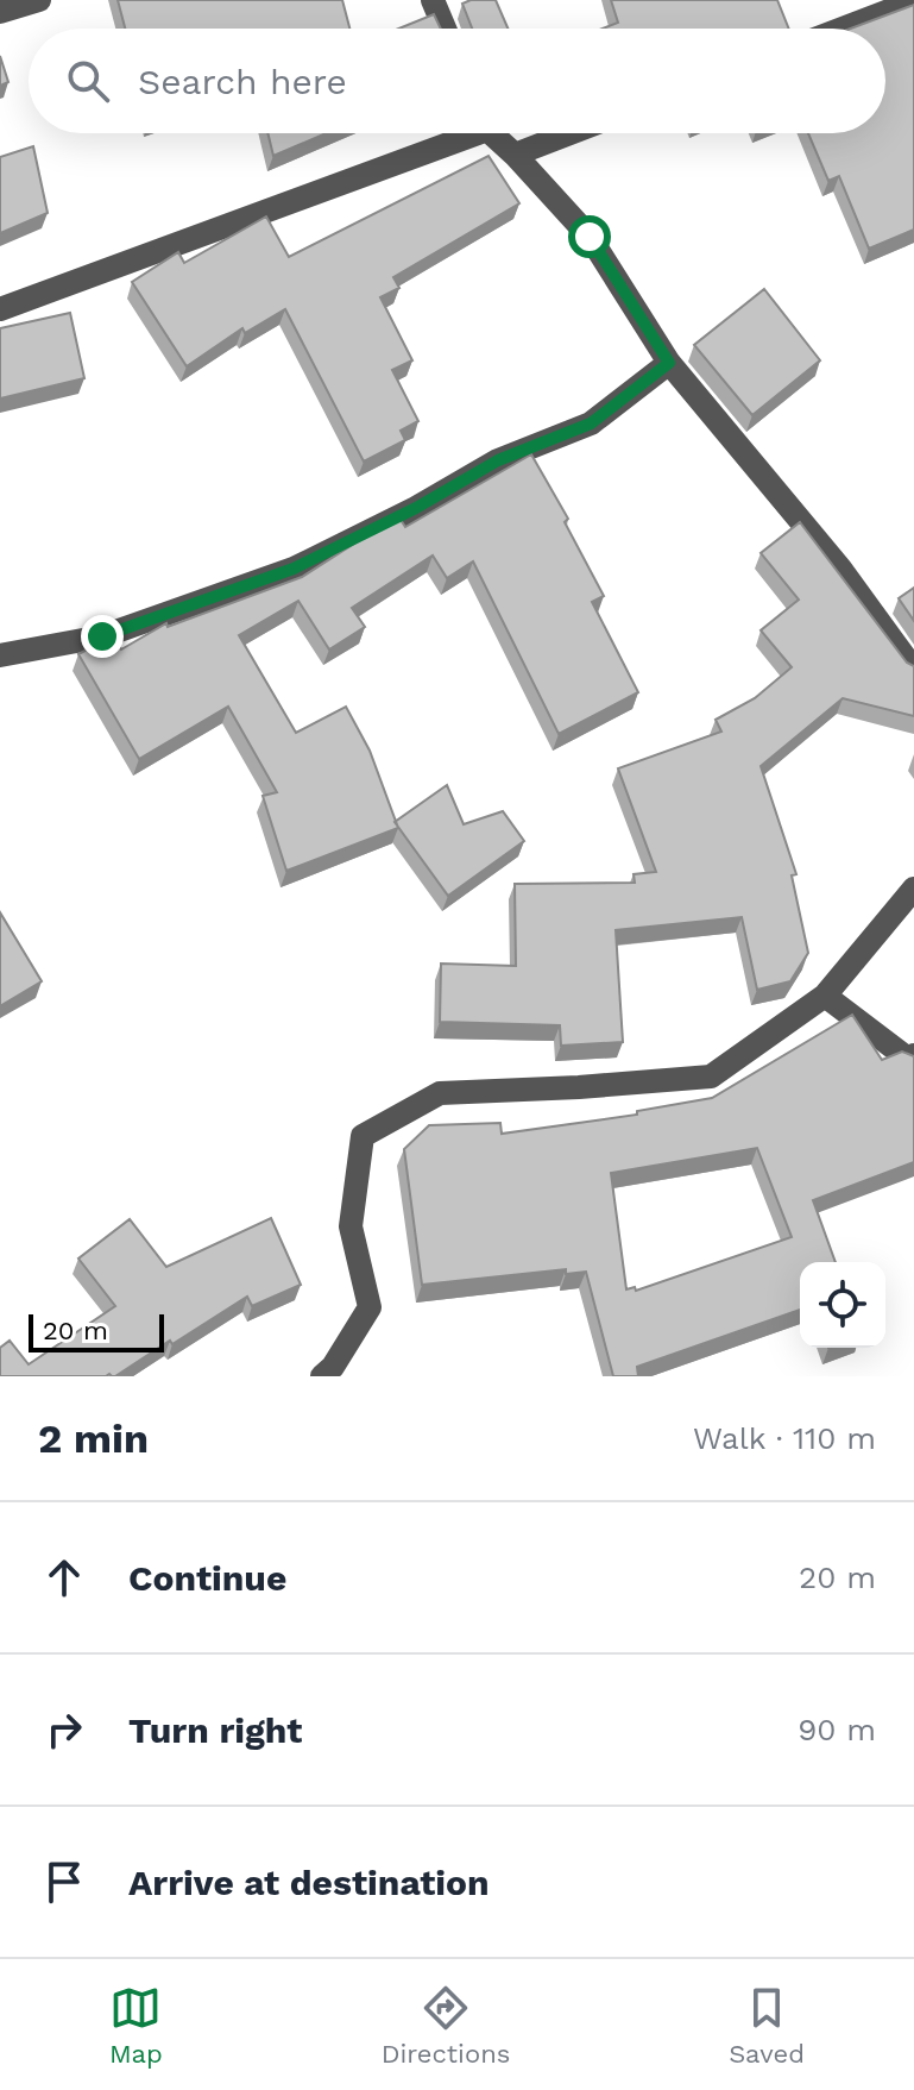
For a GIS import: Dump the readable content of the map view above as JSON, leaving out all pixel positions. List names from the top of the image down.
{
  "scale_bar": "20 m",
  "page": {
    "search": "Search here",
    "scale": "20 m",
    "heading": ["2 min", "Walk · 110 m"],
    "list": [
      ["Continue", "20 m"],
      ["Turn right", "90 m"],
      "Arrive at destination"
    ],
    "nav": ["Map", "Directions", "Saved"]
  }
}
